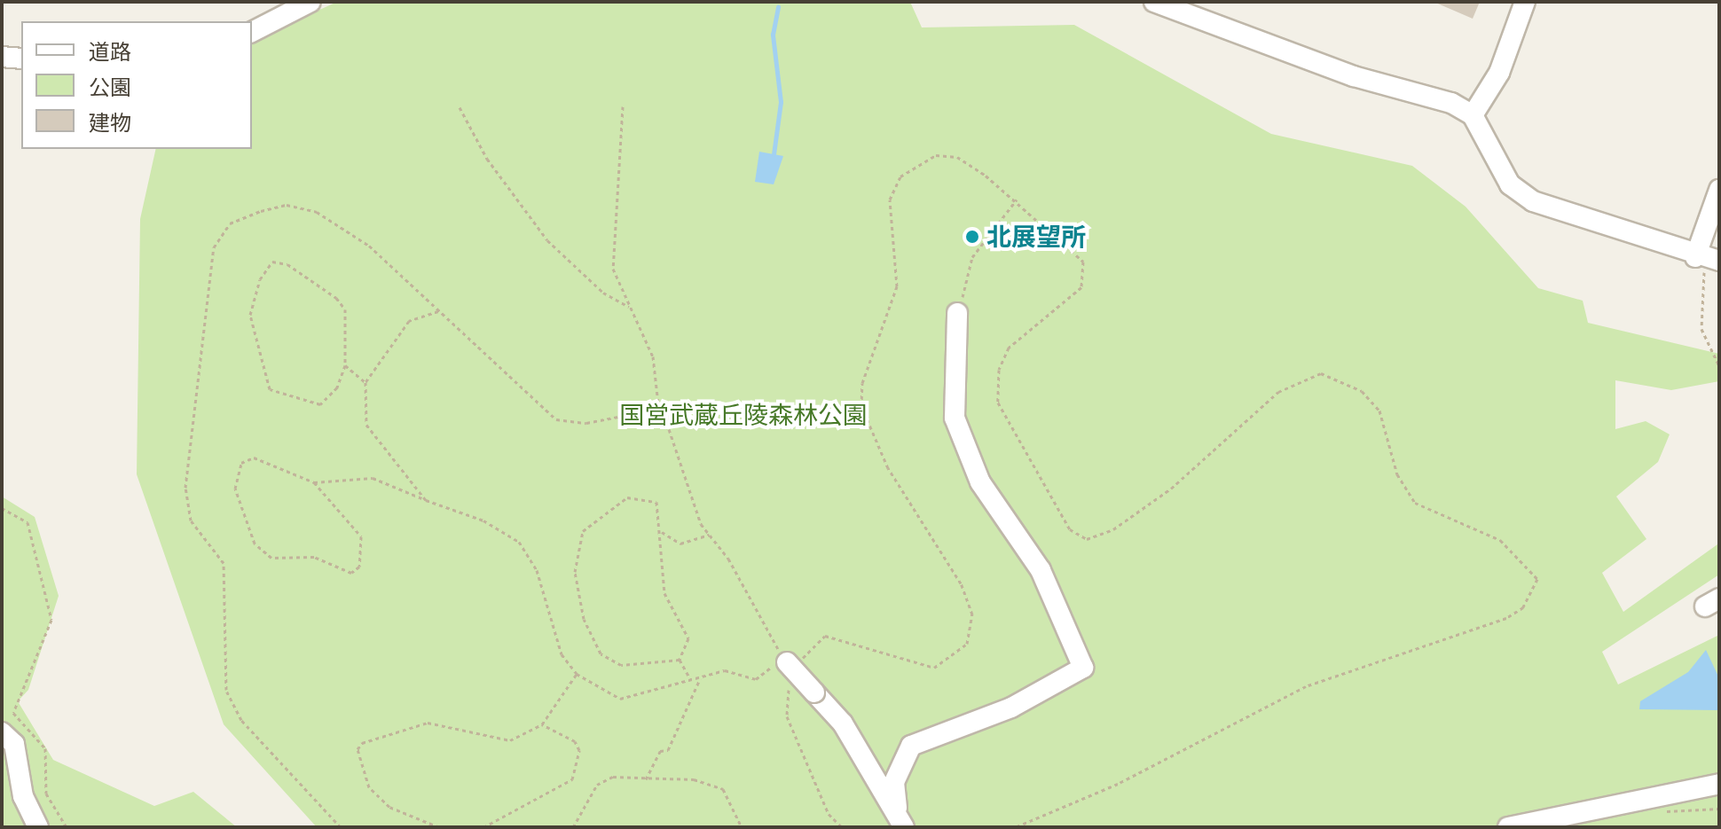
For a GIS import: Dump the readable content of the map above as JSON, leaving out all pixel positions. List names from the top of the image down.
{
  "parks": ["国営武蔵丘陵森林公園"],
  "places": ["北展望所"],
  "legend": ["道路", "公園", "建物"]
}
